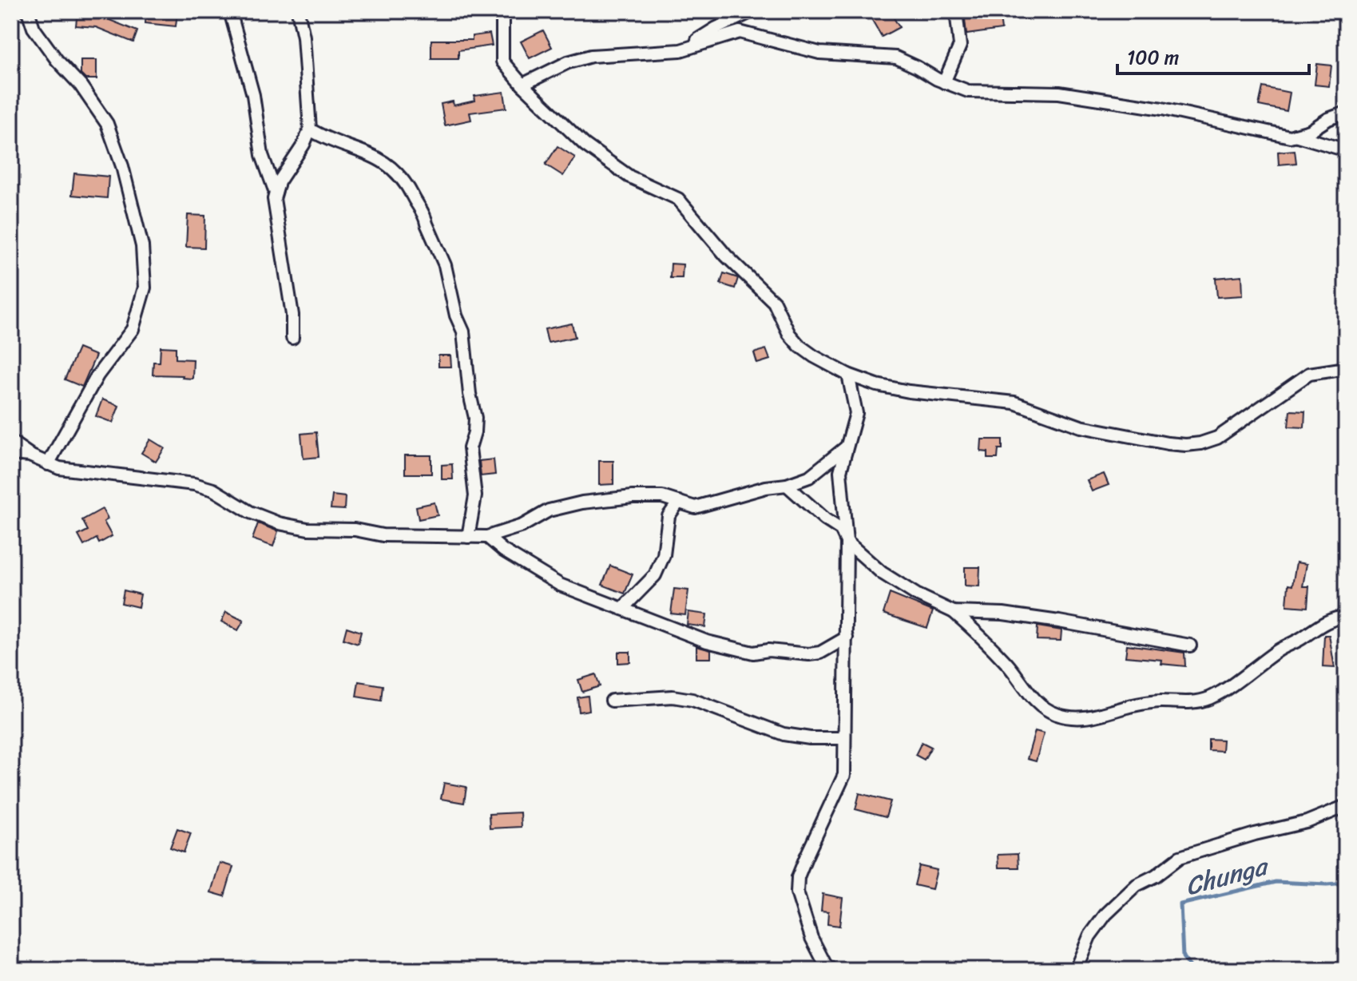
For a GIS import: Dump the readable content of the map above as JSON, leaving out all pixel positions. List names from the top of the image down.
{
  "water": ["Chunga"],
  "scale_bar": "100 m"
}
